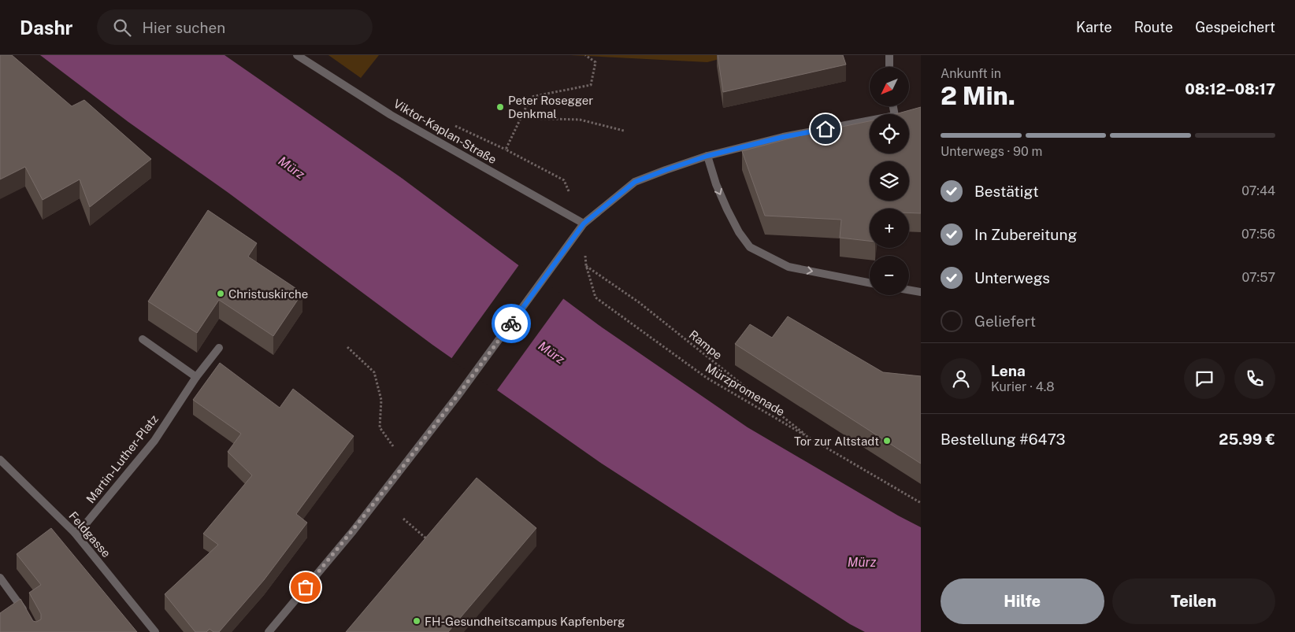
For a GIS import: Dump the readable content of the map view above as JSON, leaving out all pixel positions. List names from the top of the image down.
{
  "streets": {
    "street": ["Viktor-Kaplan-Straße", "Martin-Luther-Platz", "Feldgasse"],
    "path": ["Rampe", "Mürzpromenade"]
  },
  "crossings": [
    ["Rampe", "Mürzpromenade"],
    ["Martin-Luther-Platz", "Feldgasse"]
  ],
  "water": ["Mürz"],
  "places": [
    "Peter Rosegger Denkmal",
    "Christuskirche",
    "Tor zur Altstadt",
    "FH-Gesundheitscampus Kapfenberg"
  ],
  "north": "bottom left",
  "page": {
    "header": "Dashr",
    "search": "Hier suchen",
    "nav": ["Karte", "Route", "Gespeichert"],
    "heading": ["2 Min.", "Ankunft in", "08:12–08:17"],
    "panel": [
      "Lena",
      "Kurier · 4.8",
      "Bestellung #6473",
      "25.99 €"
    ],
    "map_buttons": ["+", "−"],
    "bar": "Unterwegs · 90 m",
    "list": [
      ["Bestätigt", "07:44"],
      ["In Zubereitung", "07:56"],
      ["Unterwegs", "07:57"],
      "Geliefert"
    ],
    "buttons": ["Hilfe", "Teilen"]
  }
}
